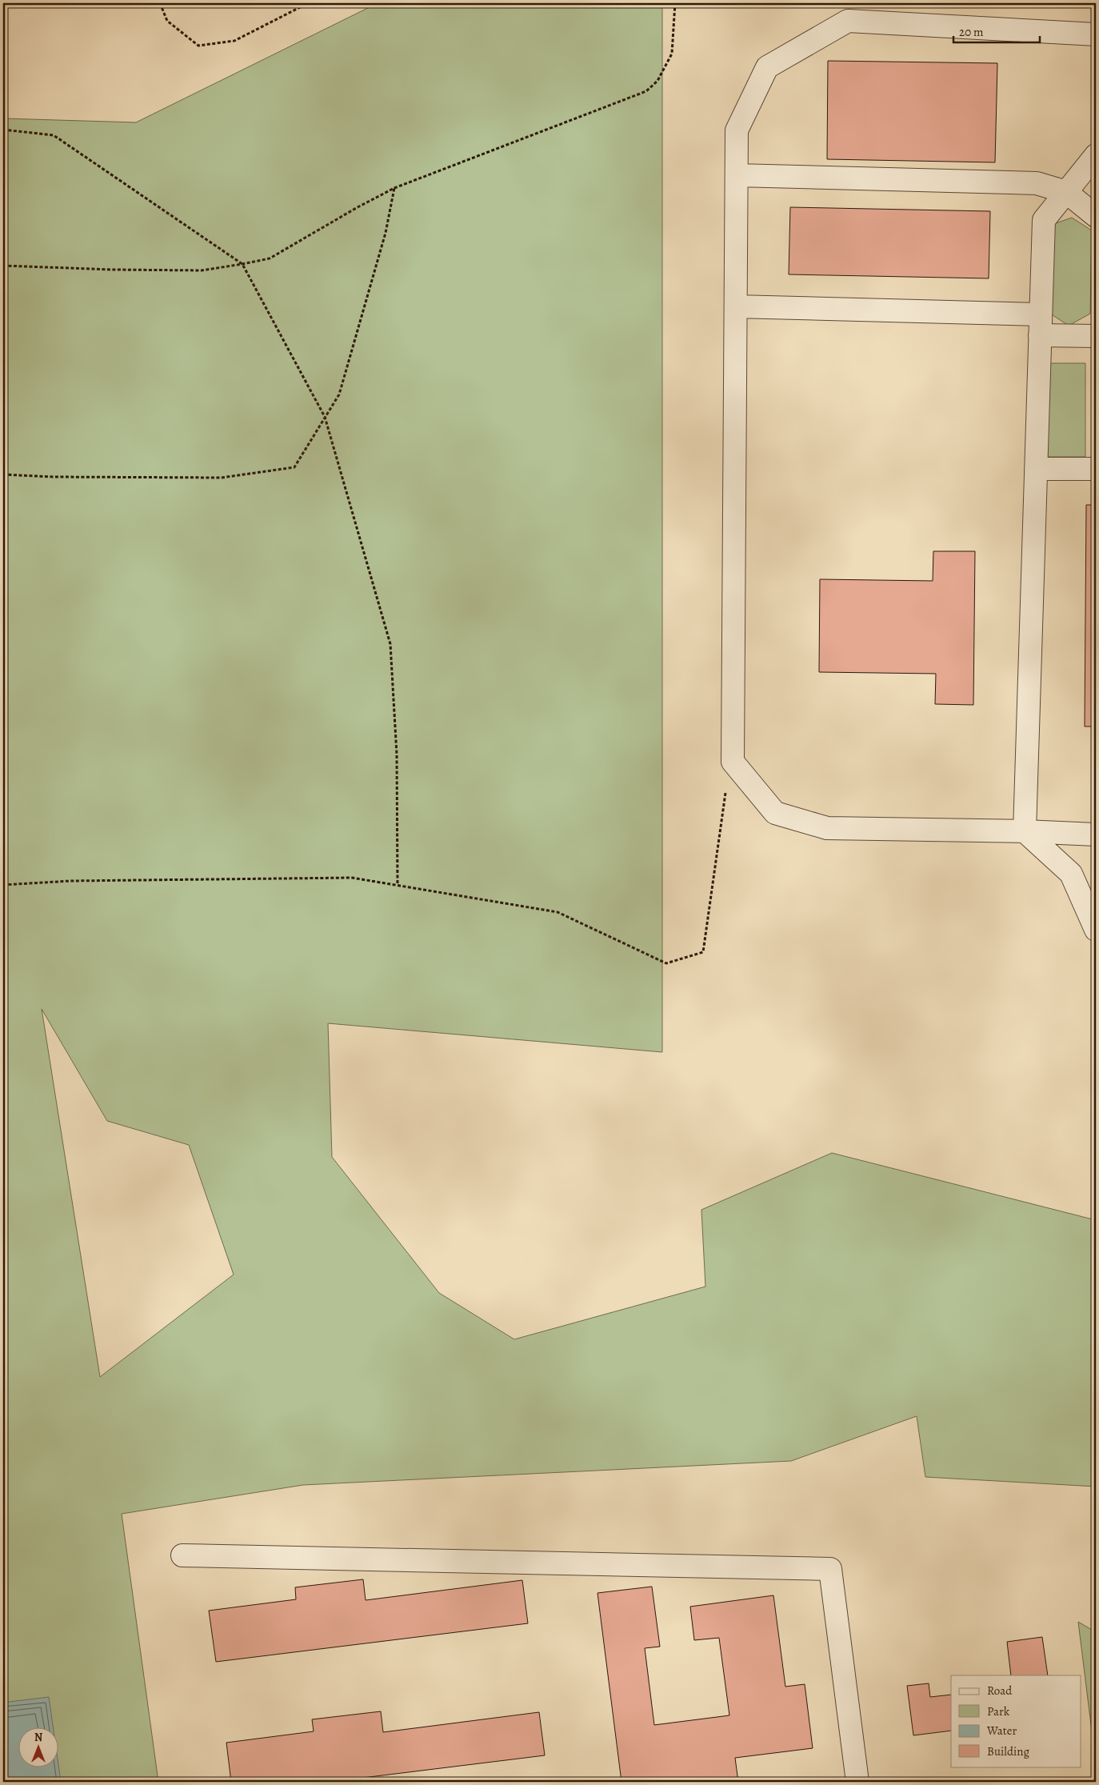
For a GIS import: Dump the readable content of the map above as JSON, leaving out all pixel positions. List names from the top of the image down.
{
  "legend": [
    "Road",
    "Park",
    "Water",
    "Building"
  ],
  "scale_bar": "20 m",
  "north": "top"
}
